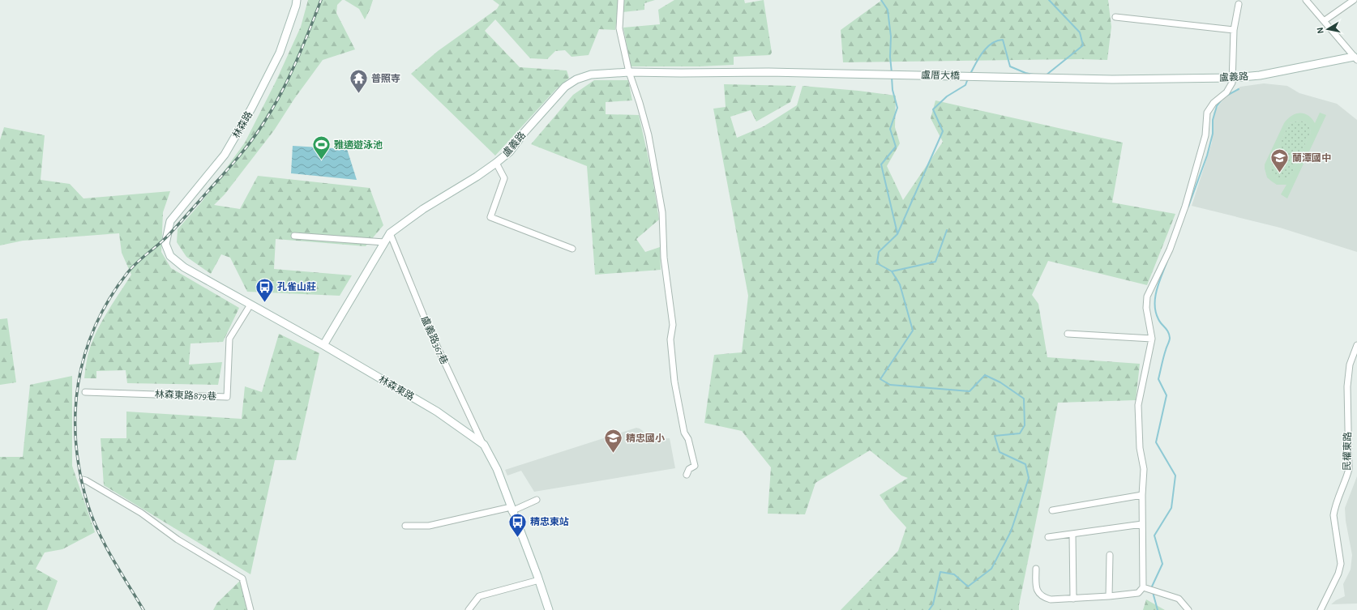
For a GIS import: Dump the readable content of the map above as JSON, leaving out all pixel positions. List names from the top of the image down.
{
  "streets": {
    "street": [
      "盧厝大橋",
      "盧義路",
      "林森路",
      "盧義路367巷",
      "林森東路",
      "林森東路879巷",
      "民權東路"
    ]
  },
  "crossings": [
    ["盧厝大橋", "盧義路"],
    ["盧義路", "盧義路367巷"],
    ["盧義路", "林森東路"],
    ["林森路", "林森東路"],
    ["盧義路367巷", "林森東路"],
    ["林森東路", "林森東路879巷"]
  ],
  "places": {
    "temple": ["普照寺"],
    "sports": ["雅適遊泳池"],
    "school or university": ["蘭潭國中", "精忠國小"],
    "bus stop": ["孔雀山莊", "精忠東站"]
  },
  "north": "left"
}
